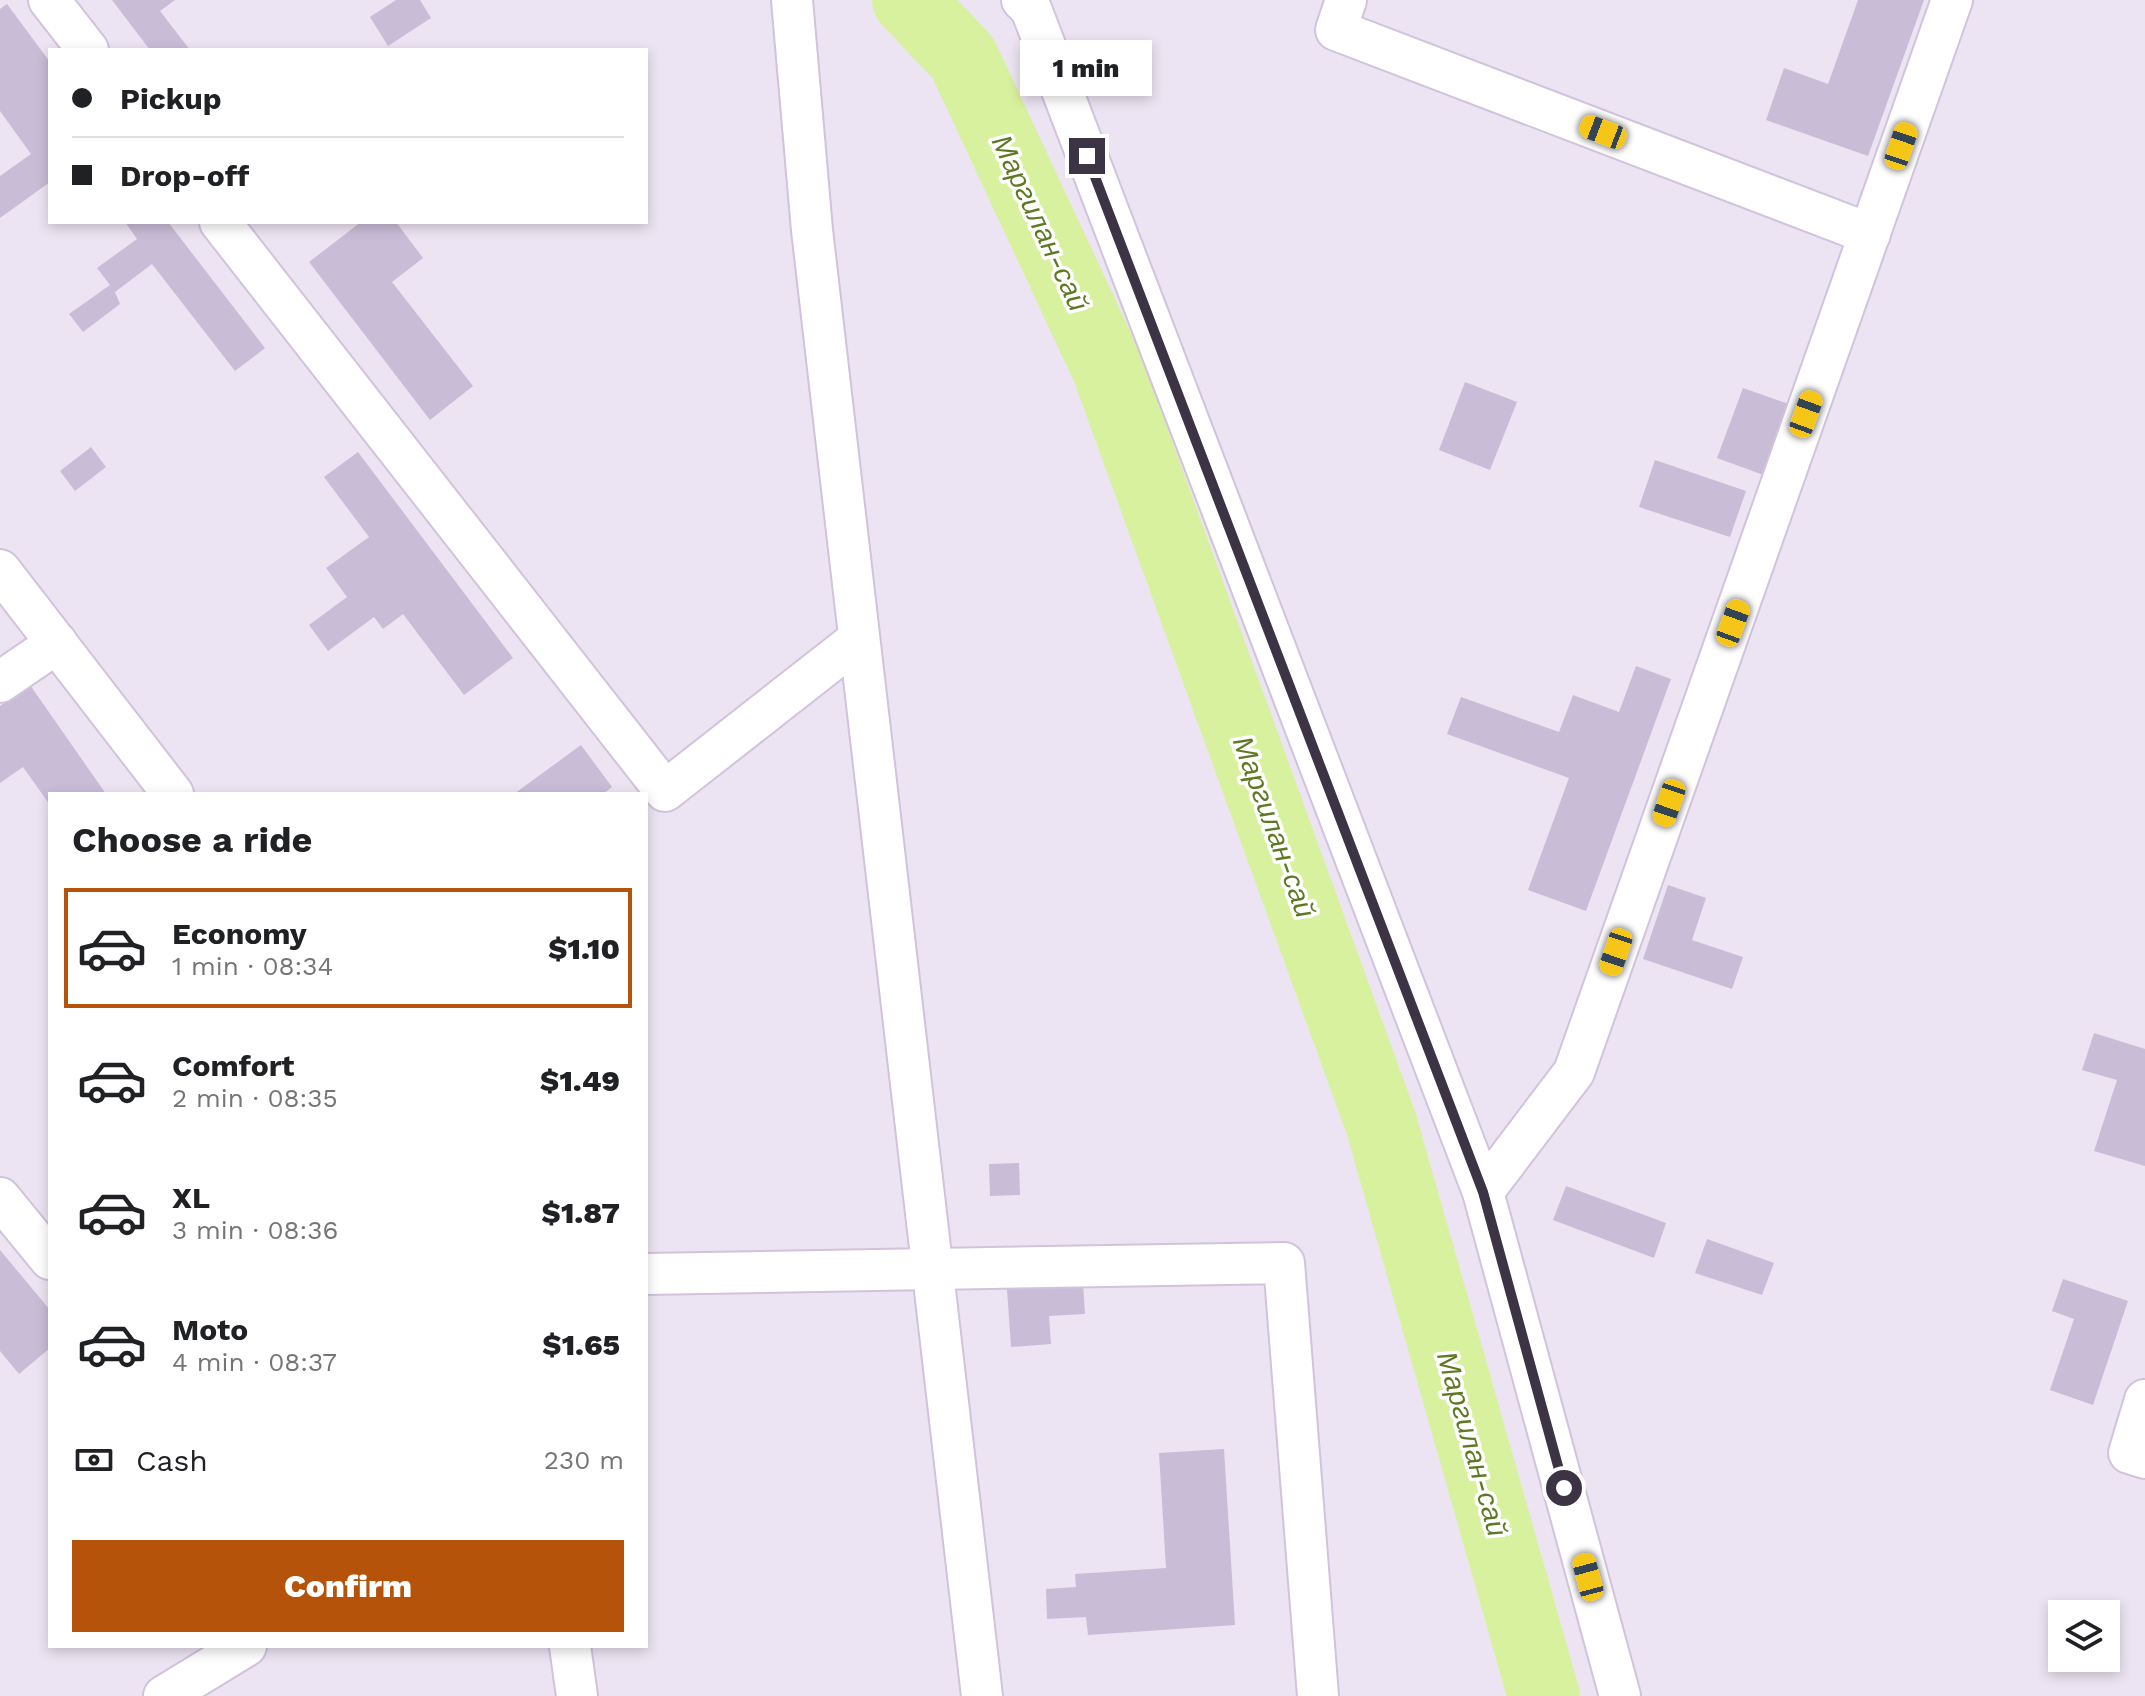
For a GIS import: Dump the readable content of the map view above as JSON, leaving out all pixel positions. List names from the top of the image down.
{
  "water": ["Маргилан-сай"],
  "page": {
    "bubble": "1 min",
    "banner": ["Pickup", "Drop-off"],
    "heading": "Choose a ride",
    "list": [
      {
        "name": "Economy",
        "note": "1 min · 08:34",
        "value": "$1.10"
      },
      {
        "name": "Comfort",
        "note": "2 min · 08:35",
        "value": "$1.49"
      },
      {
        "name": "XL",
        "note": "3 min · 08:36",
        "value": "$1.87"
      },
      {
        "name": "Moto",
        "note": "4 min · 08:37",
        "value": "$1.65"
      }
    ],
    "pay": ["Cash", "230 m"],
    "buttons": "Confirm"
  }
}
